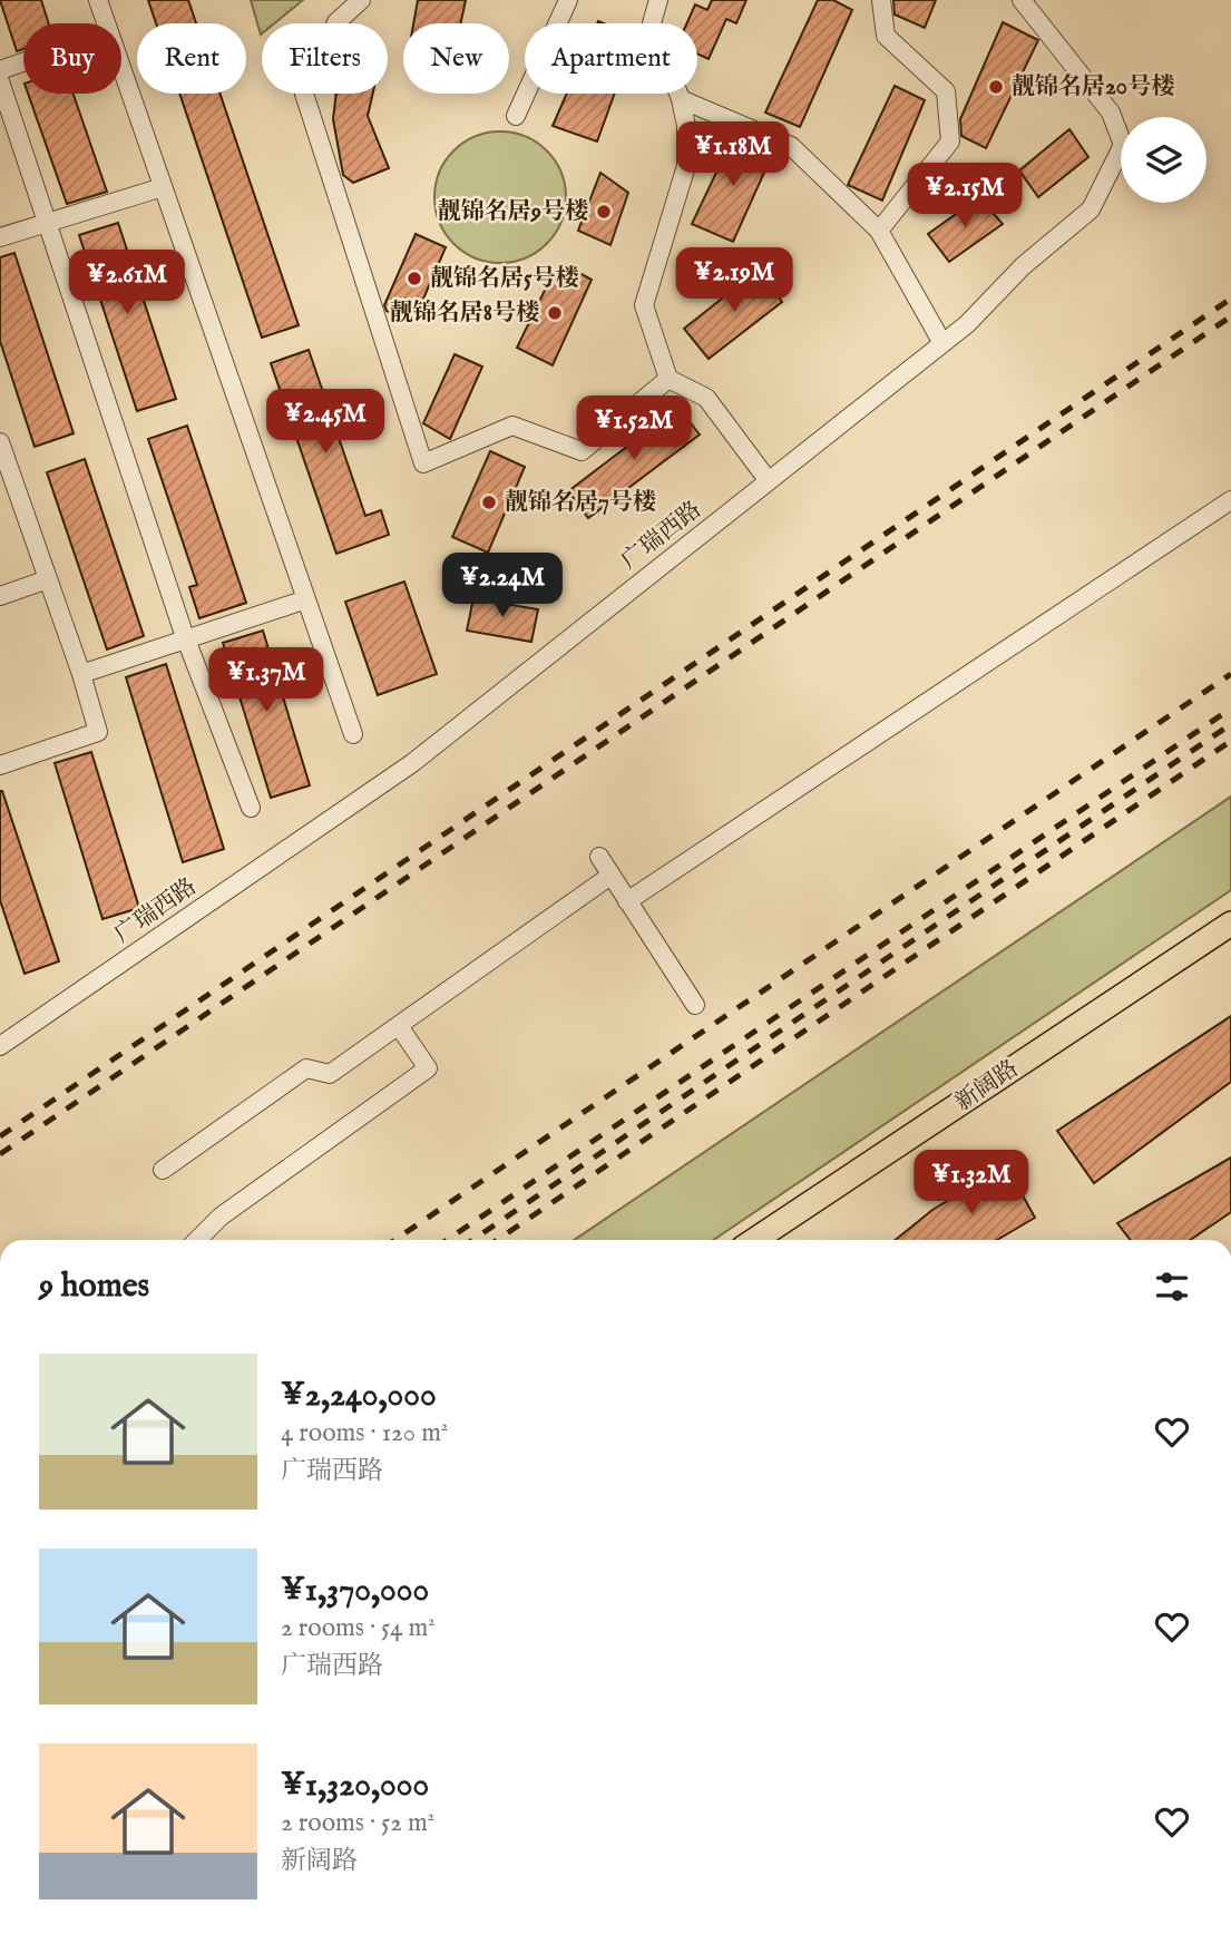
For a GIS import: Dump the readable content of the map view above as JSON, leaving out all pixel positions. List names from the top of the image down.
{
  "streets": {
    "main road": ["新阔路"],
    "street": ["广瑞西路"]
  },
  "places": [
    "靓锦名居20号楼",
    "靓锦名居9号楼",
    "靓锦名居5号楼",
    "靓锦名居8号楼",
    "靓锦名居7号楼"
  ],
  "page": {
    "chip": [
      "Buy",
      "Rent",
      "Filters",
      "New",
      "Apartment"
    ],
    "price": [
      "¥1.18M",
      "¥2.15M",
      "¥2.19M",
      "¥2.61M",
      "¥2.45M",
      "¥1.52M",
      "¥2.24M",
      "¥1.37M",
      "¥1.32M"
    ],
    "heading": "9 homes",
    "list": [
      {
        "name": "¥2,240,000",
        "note": "4 rooms · 120 m² · 广瑞西路"
      },
      {
        "name": "¥1,370,000",
        "note": "2 rooms · 54 m² · 广瑞西路"
      },
      {
        "name": "¥1,320,000",
        "note": "2 rooms · 52 m² · 新阔路"
      }
    ]
  }
}
